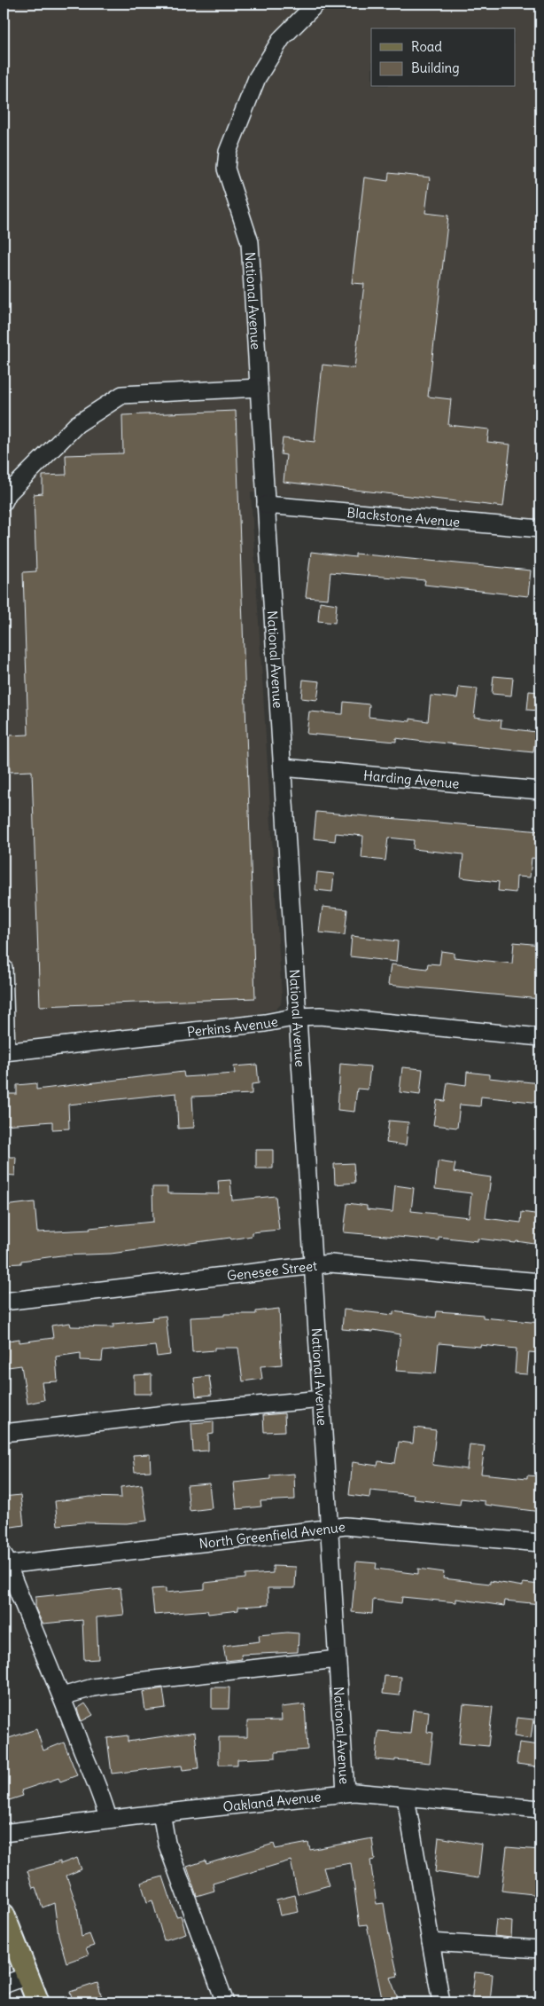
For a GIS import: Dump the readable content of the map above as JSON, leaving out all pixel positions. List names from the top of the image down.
{
  "streets": {
    "street": [
      "National Avenue",
      "Blackstone Avenue",
      "Harding Avenue",
      "Perkins Avenue",
      "Genesee Street",
      "North Greenfield Avenue",
      "Oakland Avenue"
    ]
  },
  "crossings": [
    ["National Avenue", "Blackstone Avenue"],
    ["National Avenue", "Harding Avenue"],
    ["National Avenue", "Perkins Avenue"],
    ["National Avenue", "Genesee Street"],
    ["National Avenue", "North Greenfield Avenue"],
    ["National Avenue", "Oakland Avenue"]
  ],
  "legend": ["Road", "Building"]
}
